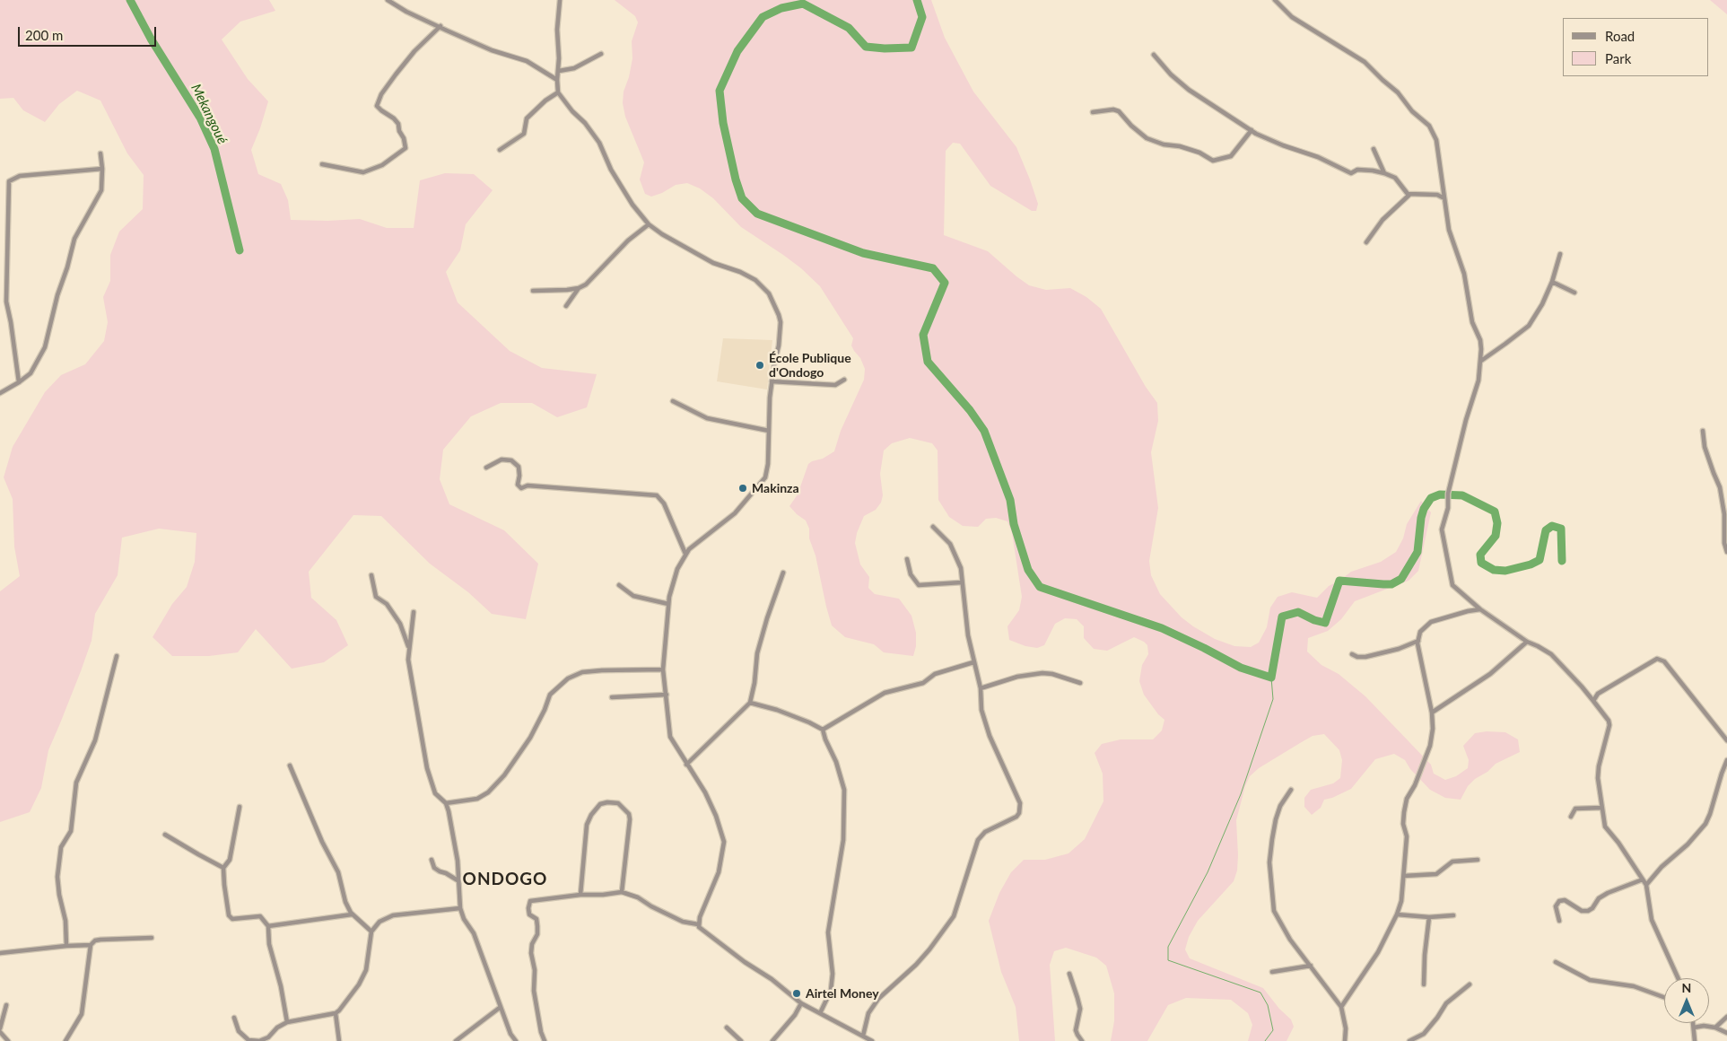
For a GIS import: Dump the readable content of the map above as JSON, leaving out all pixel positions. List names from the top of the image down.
{
  "districts": ["ONDOGO"],
  "water": ["Mekangoué"],
  "places": ["École Publique d'Ondogo", "Makinza", "Airtel Money"],
  "legend": ["Road", "Park"],
  "scale_bar": "200 m",
  "north": "top"
}
